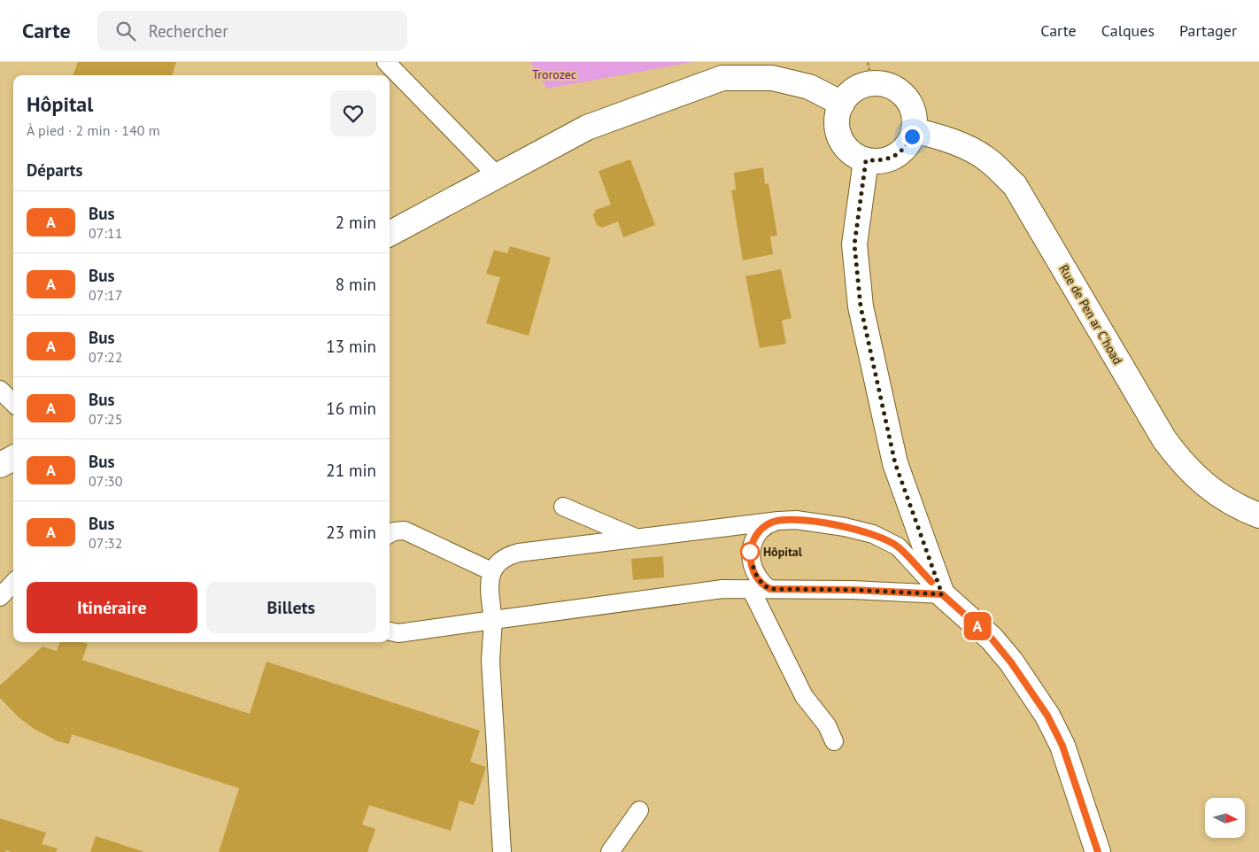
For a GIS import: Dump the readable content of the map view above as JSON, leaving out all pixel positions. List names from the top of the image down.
{
  "streets": {
    "street": ["Rue de Pen ar C'hoad"]
  },
  "parks": ["Trorozec"],
  "places": ["Hôpital"],
  "lines": ["bus line A"],
  "north": "right",
  "page": {
    "header": "Carte",
    "search": "Rechercher",
    "nav": ["Carte", "Calques", "Partager"],
    "on_map": "A",
    "heading": [
      ["Hôpital", "À pied · 2 min · 140 m"],
      "Départs"
    ],
    "list": [
      {
        "mark": "A",
        "name": "Bus",
        "note": "07:11",
        "value": "2 min"
      },
      {
        "mark": "A",
        "name": "Bus",
        "note": "07:17",
        "value": "8 min"
      },
      {
        "mark": "A",
        "name": "Bus",
        "note": "07:22",
        "value": "13 min"
      },
      {
        "mark": "A",
        "name": "Bus",
        "note": "07:25",
        "value": "16 min"
      },
      {
        "mark": "A",
        "name": "Bus",
        "note": "07:30",
        "value": "21 min"
      },
      {
        "mark": "A",
        "name": "Bus",
        "note": "07:32",
        "value": "23 min"
      }
    ],
    "buttons": ["Itinéraire", "Billets"]
  }
}
